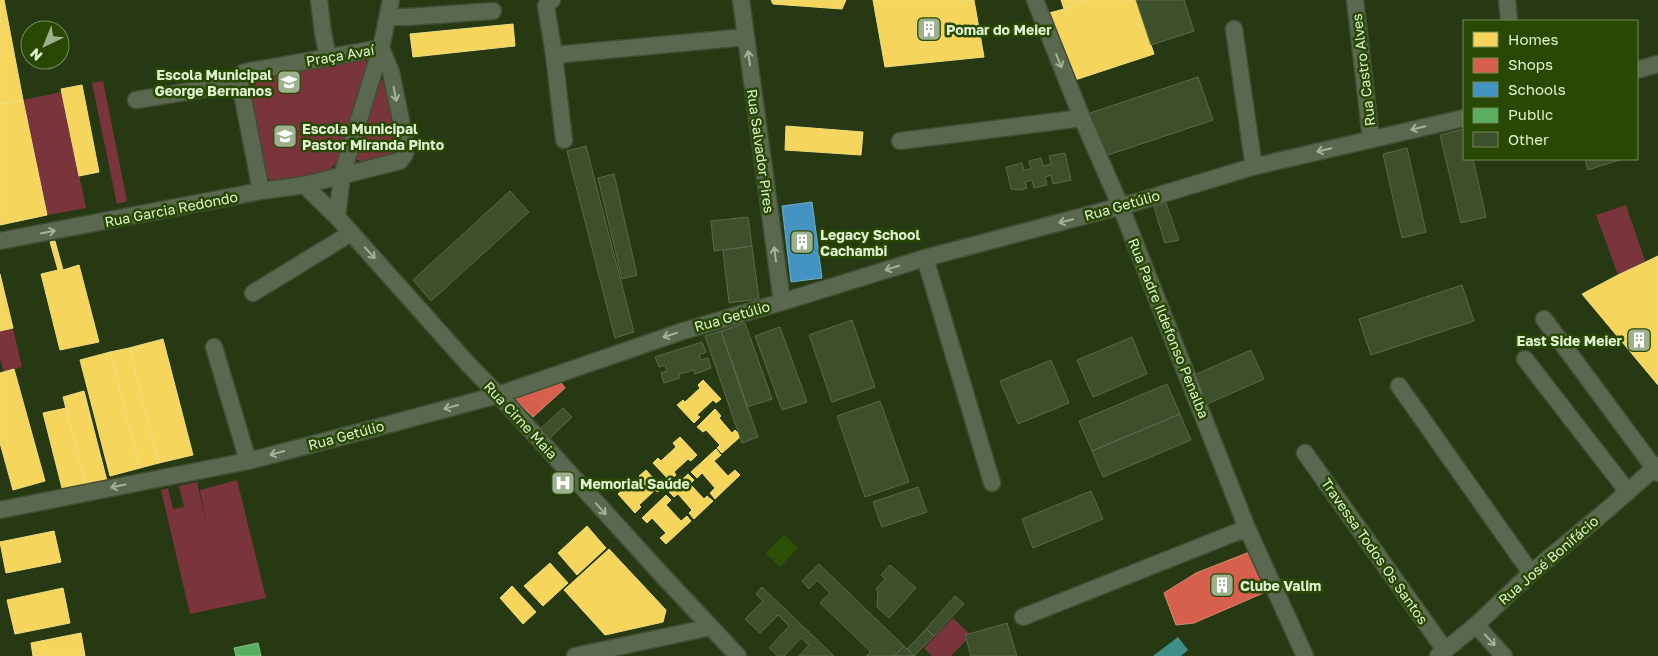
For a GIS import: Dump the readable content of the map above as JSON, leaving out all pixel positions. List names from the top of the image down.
{
  "streets": {
    "street": [
      "Praça Avaí",
      "Rua Castro Alves",
      "Rua Salvador Pires",
      "Rua Getúlio",
      "Rua Garcia Redondo",
      "Rua Padre Ildefonso Penalba",
      "Rua Cirne Maia",
      "Travessa Todos Os Santos",
      "Rua José Bonifácio"
    ]
  },
  "crossings": [
    ["Praça Avaí", "Rua Garcia Redondo"],
    ["Rua Castro Alves", "Rua Getúlio"],
    ["Rua Salvador Pires", "Rua Getúlio"],
    ["Rua Getúlio", "Rua Padre Ildefonso Penalba"],
    ["Rua Getúlio", "Rua Cirne Maia"],
    ["Rua Garcia Redondo", "Rua Cirne Maia"],
    ["Travessa Todos Os Santos", "Rua José Bonifácio"]
  ],
  "one_way": ["Rua Salvador Pires", "Rua Getúlio", "Rua Cirne Maia"],
  "places": {
    "building": [
      "Pomar do Meier",
      "Legacy School Cachambi",
      "East Side Meier",
      "Clube Valim"
    ],
    "school or university": ["Escola Municipal George Bernanos", "Escola Municipal Pastor Miranda Pinto"],
    "hospital": ["Memorial Saúde"]
  },
  "legend": [
    "Homes",
    "Shops",
    "Schools",
    "Public",
    "Other"
  ],
  "north": "bottom left"
}
